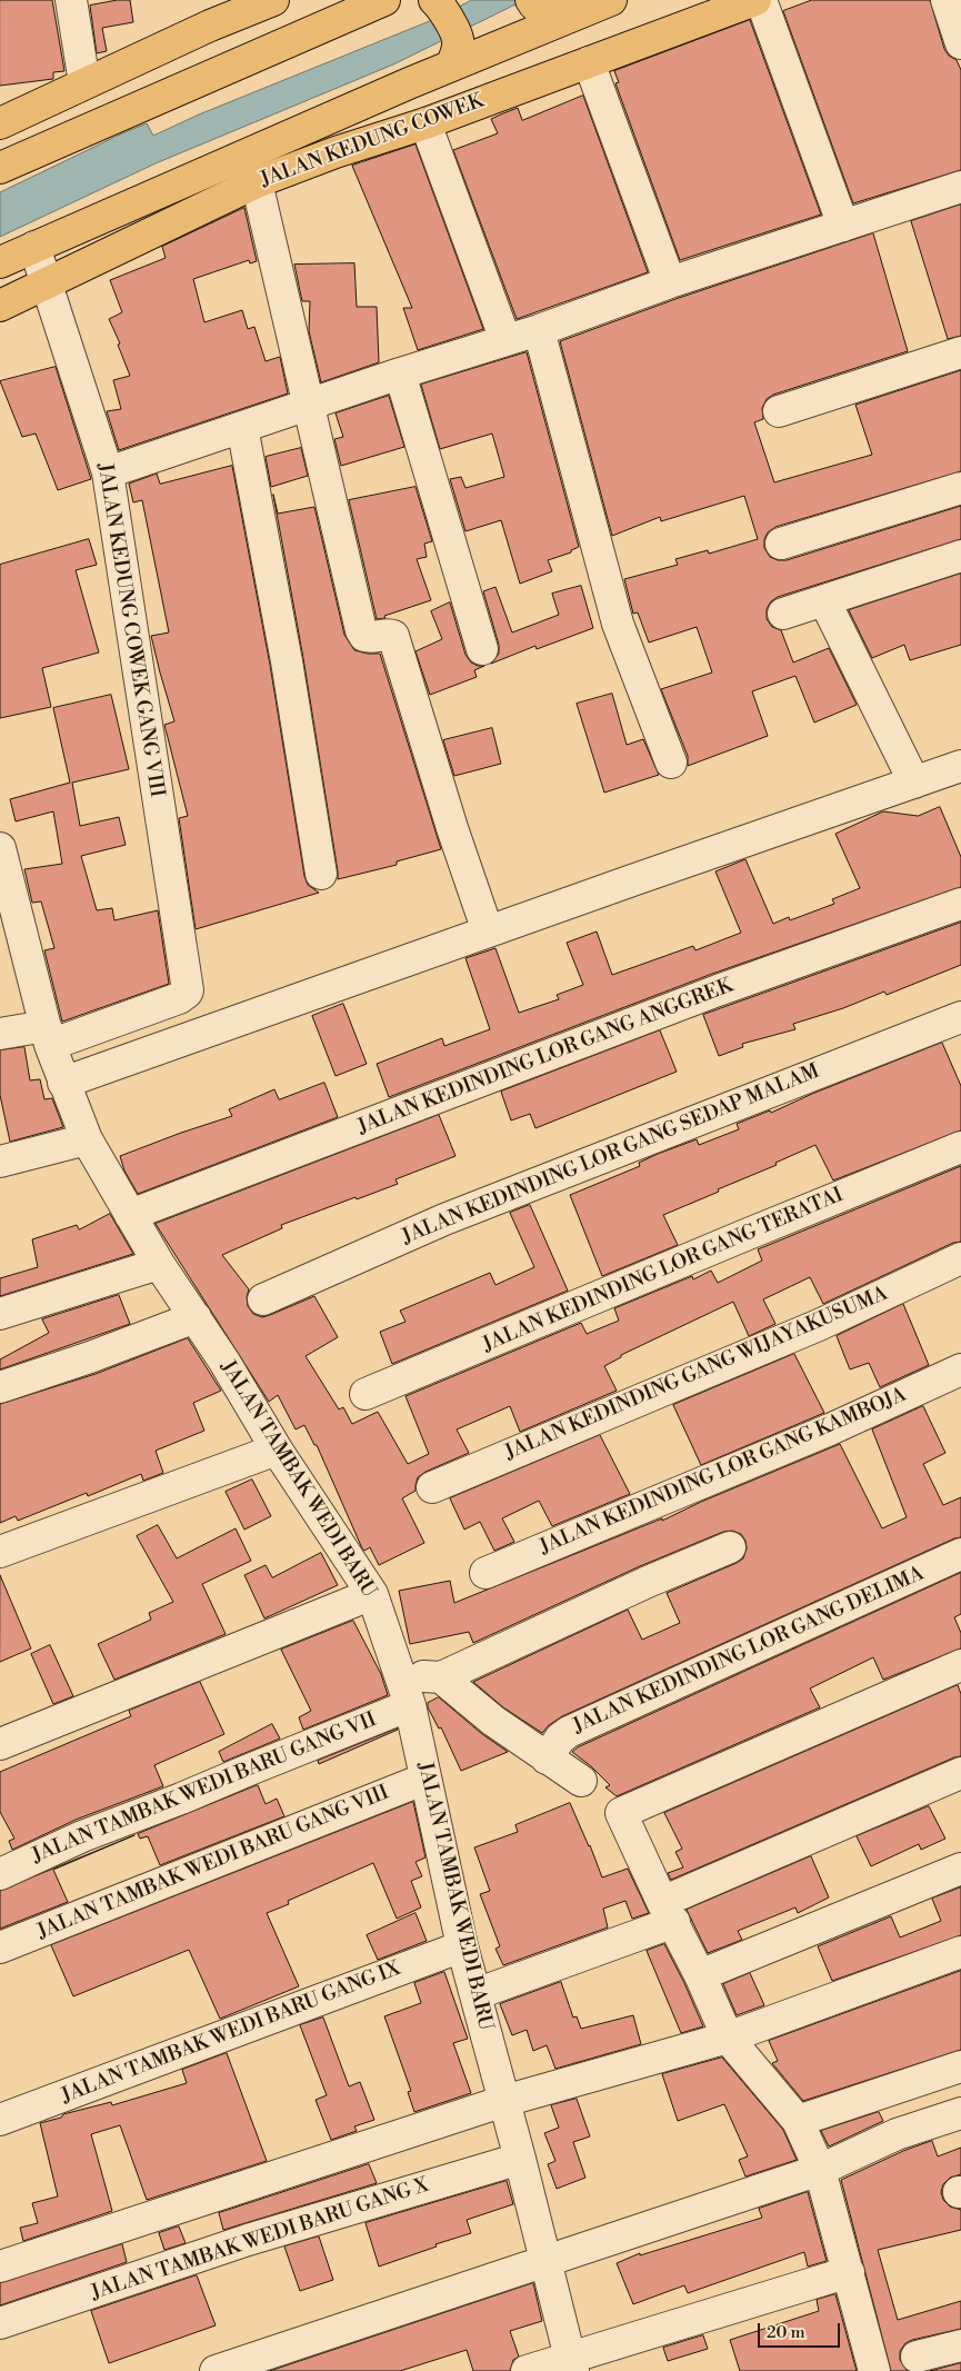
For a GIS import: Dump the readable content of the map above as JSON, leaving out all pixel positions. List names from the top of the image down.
{
  "streets": {
    "main road": ["JALAN KEDUNG COWEK"],
    "street": [
      "JALAN KEDUNG COWEK GANG VIII",
      "JALAN KEDINDING LOR GANG ANGGREK",
      "JALAN KEDINDING LOR GANG SEDAP MALAM",
      "JALAN KEDINDING LOR GANG TERATAI",
      "JALAN KEDINDING GANG WIJAYAKUSUMA",
      "JALAN KEDINDING LOR GANG KAMBOJA",
      "JALAN TAMBAK WEDI BARU",
      "JALAN KEDINDING LOR GANG DELIMA",
      "JALAN TAMBAK WEDI BARU GANG VII",
      "JALAN TAMBAK WEDI BARU GANG VIII",
      "JALAN TAMBAK WEDI BARU GANG IX",
      "JALAN TAMBAK WEDI BARU GANG X"
    ]
  },
  "crossings": [
    ["JALAN KEDUNG COWEK", "JALAN KEDUNG COWEK GANG VIII"],
    ["JALAN KEDUNG COWEK GANG VIII", "JALAN TAMBAK WEDI BARU"],
    ["JALAN KEDINDING LOR GANG ANGGREK", "JALAN TAMBAK WEDI BARU"],
    ["JALAN TAMBAK WEDI BARU", "JALAN TAMBAK WEDI BARU GANG VII"],
    ["JALAN TAMBAK WEDI BARU", "JALAN TAMBAK WEDI BARU GANG VIII"],
    ["JALAN TAMBAK WEDI BARU", "JALAN TAMBAK WEDI BARU GANG IX"],
    ["JALAN TAMBAK WEDI BARU", "JALAN TAMBAK WEDI BARU GANG X"]
  ],
  "scale_bar": "20 m"
}
